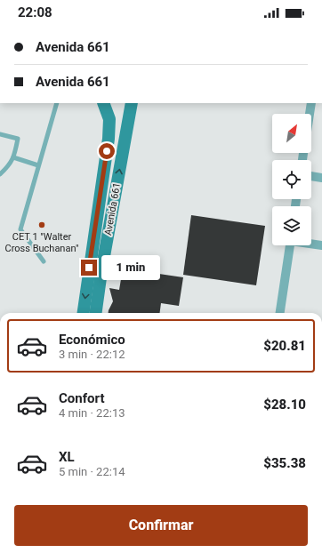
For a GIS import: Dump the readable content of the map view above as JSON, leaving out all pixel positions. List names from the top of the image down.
{
  "streets": {
    "street": ["Avenida 661"]
  },
  "places": ["CET 1 \"Walter Cross Buchanan\""],
  "north": "top right",
  "page": {
    "status": "22:08",
    "banner": ["Avenida 661", "Avenida 661"],
    "bubble": "1 min",
    "list": [
      {
        "name": "Económico",
        "note": "3 min · 22:12",
        "value": "$20.81"
      },
      {
        "name": "Confort",
        "note": "4 min · 22:13",
        "value": "$28.10"
      },
      {
        "name": "XL",
        "note": "5 min · 22:14",
        "value": "$35.38"
      }
    ],
    "buttons": "Confirmar"
  }
}
